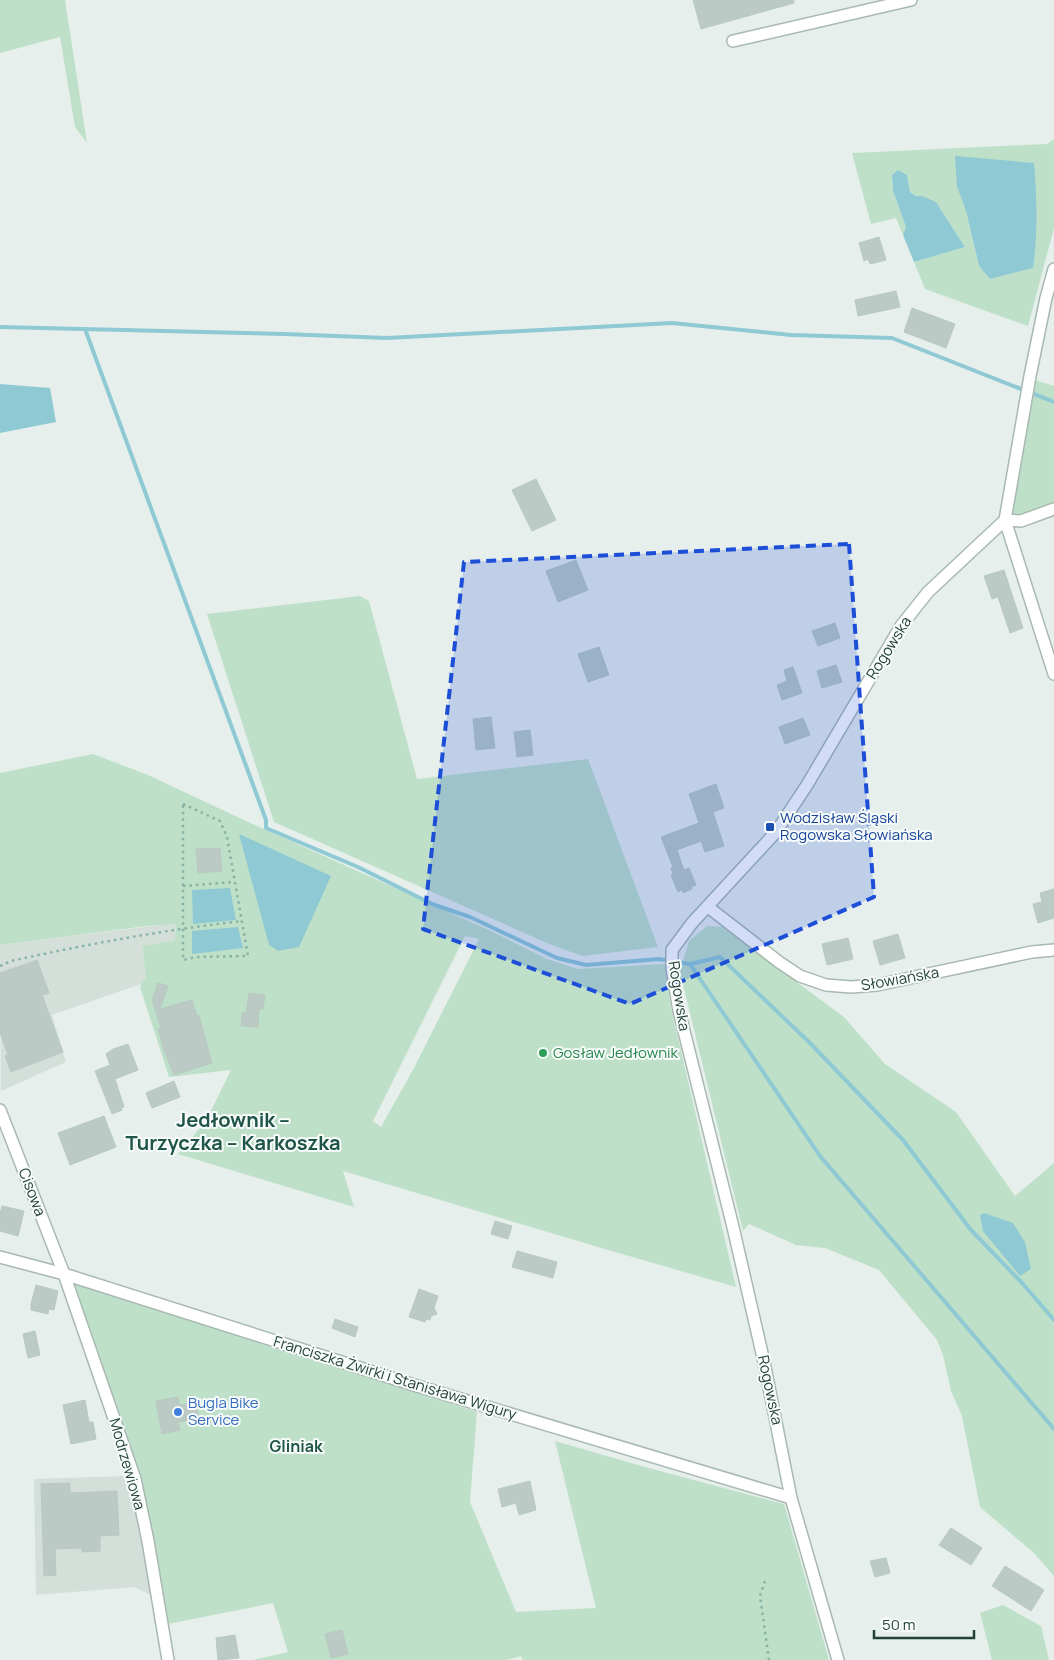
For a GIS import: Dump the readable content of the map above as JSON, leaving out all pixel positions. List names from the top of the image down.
{
  "streets": {
    "street": [
      "Rogowska",
      "Słowiańska",
      "Cisowa",
      "Franciszka Żwirki i Stanisława Wigury",
      "Modrzewiowa"
    ]
  },
  "crossings": [
    ["Rogowska", "Słowiańska"],
    ["Rogowska", "Franciszka Żwirki i Stanisława Wigury"],
    ["Cisowa", "Franciszka Żwirki i Stanisława Wigury"],
    ["Cisowa", "Modrzewiowa"],
    ["Franciszka Żwirki i Stanisława Wigury", "Modrzewiowa"]
  ],
  "districts": ["Jedłownik – Turzyczka – Karkoszka", "Gliniak"],
  "places": {
    "transit": ["Wodzisław Śląski Rogowska Słowiańska"],
    "other": ["Gosław Jedłownik", "Bugla Bike Service"]
  },
  "scale_bar": "50 m"
}
